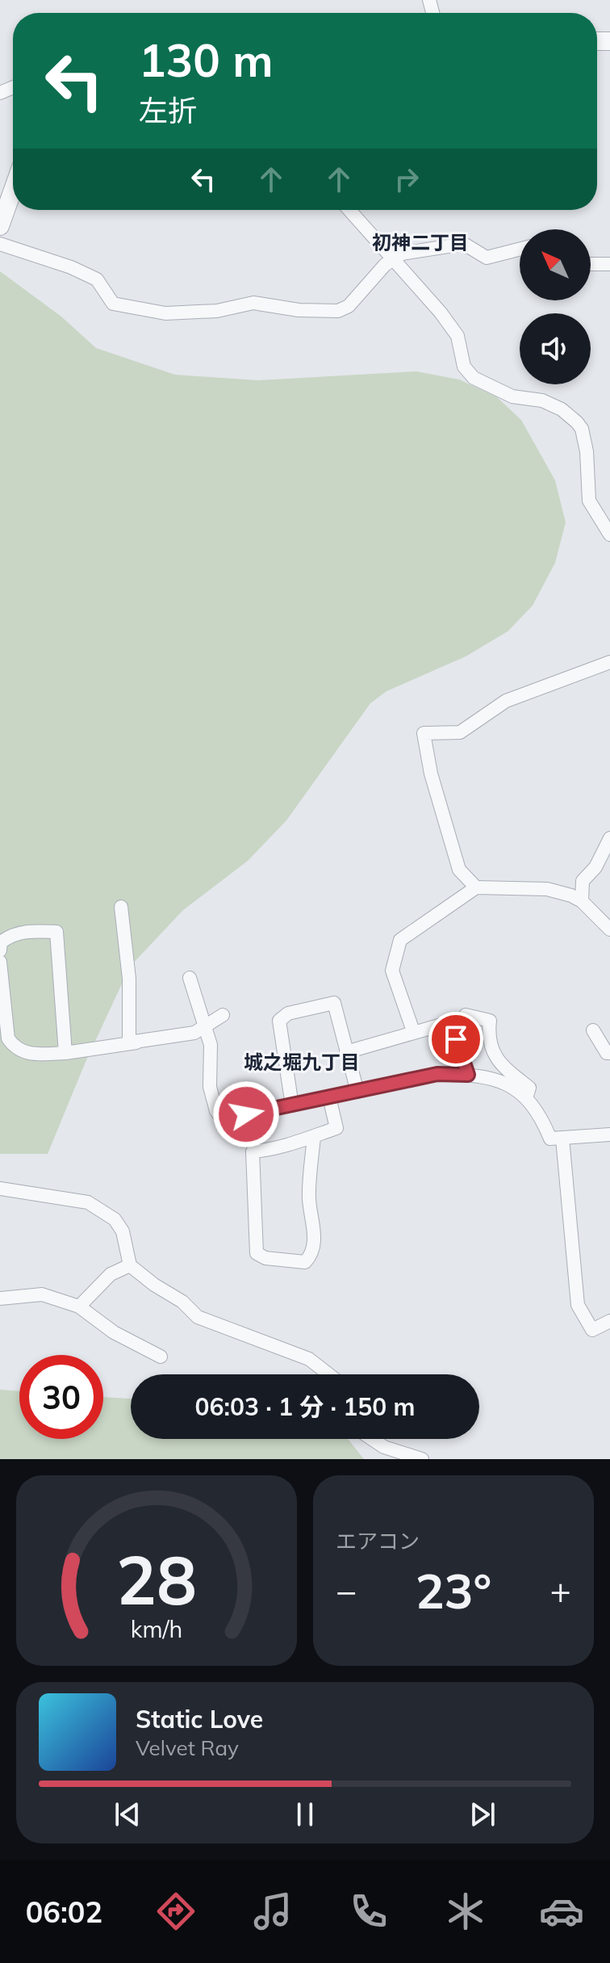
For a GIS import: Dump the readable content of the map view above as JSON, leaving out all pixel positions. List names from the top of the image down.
{
  "districts": ["初神二丁目", "城之堀九丁目"],
  "north": "top left",
  "page": {
    "turn": ["130 m", "左折"],
    "limit": "30",
    "trip": "06:03 · 1 分 · 150 m",
    "tile": "エアコン",
    "heat": ["−", "23°", "+"],
    "song": ["Static Love", "Velvet Ray"],
    "tabs": "06:02",
    "gauge": ["28", "km/h"]
  }
}
